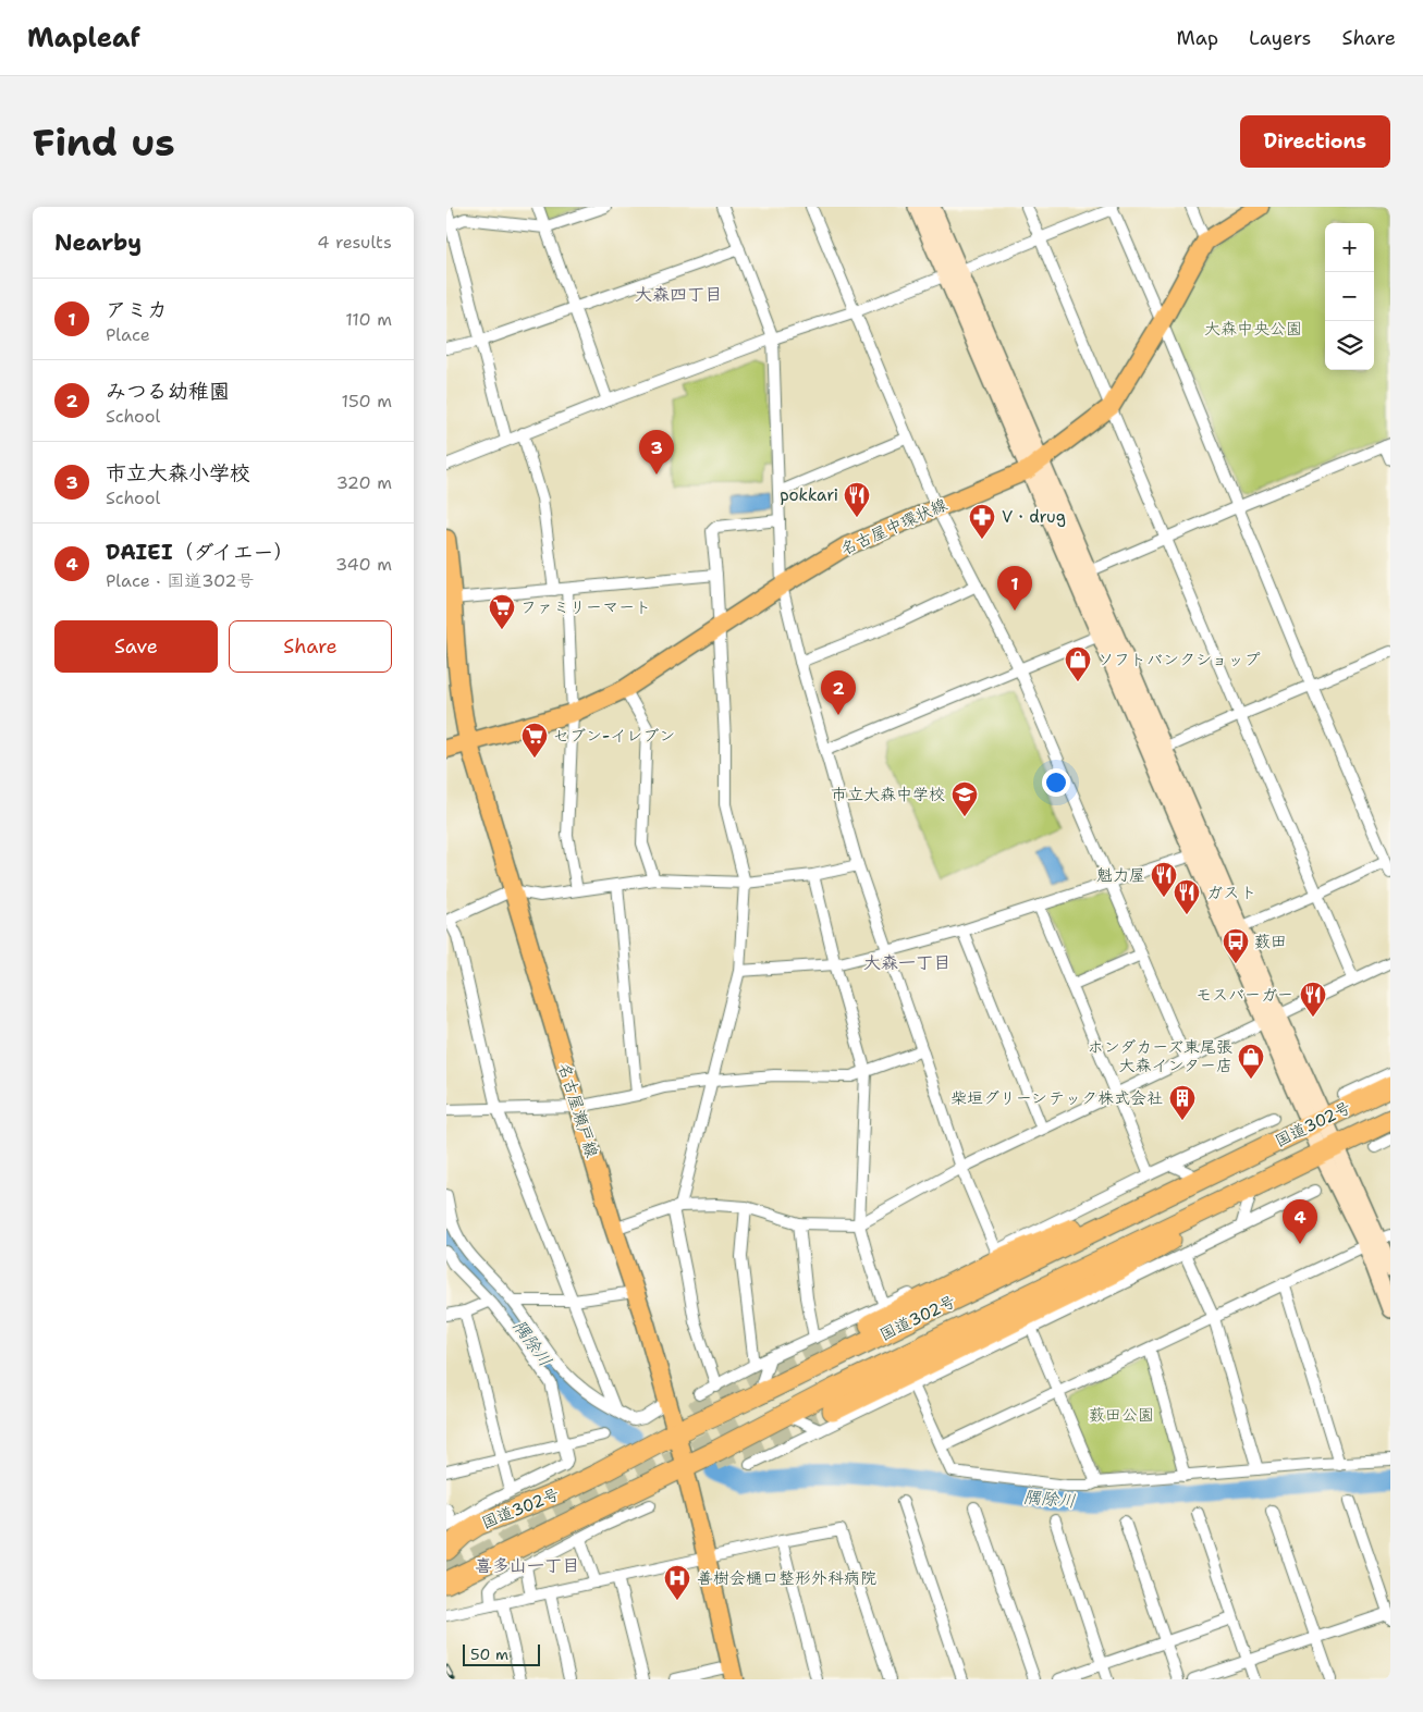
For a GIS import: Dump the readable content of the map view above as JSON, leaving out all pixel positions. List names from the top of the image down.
{
  "streets": {
    "highway": ["国道302号"],
    "main road": ["名古屋中環状線", "名古屋瀬戸線"]
  },
  "crossings": [
    ["名古屋中環状線", "名古屋瀬戸線"],
    ["名古屋瀬戸線", "国道302号"]
  ],
  "districts": ["大森四丁目", "大森一丁目", "喜多山一丁目"],
  "water": ["隅除川"],
  "parks": ["大森中央公園", "薮田公園"],
  "places": {
    "restaurant": [
      "pokkari",
      "魁力屋",
      "ガスト",
      "モスバーガー"
    ],
    "pharmacy": ["V・drug"],
    "supermarket": ["ファミリーマート", "セブン-イレブン"],
    "shop": ["ソフトバンクショップ", "ホンダカーズ東尾張 大森インター店"],
    "school or university": ["市立大森中学校"],
    "bus stop": ["薮田"],
    "building": ["柴垣グリーンテック株式会社"],
    "hospital": ["善樹会樋口整形外科病院"]
  },
  "scale_bar": "50 m",
  "page": {
    "header": "Mapleaf",
    "nav": ["Map", "Layers", "Share"],
    "buttons": [
      "Directions",
      ["Save", "Share"]
    ],
    "title": "Find us",
    "heading": ["Nearby", "4 results"],
    "map_buttons": ["+", "−"],
    "list": [
      {
        "mark": "1",
        "name": "アミカ",
        "note": "Place",
        "value": "110 m"
      },
      {
        "mark": "2",
        "name": "みつる幼稚園",
        "note": "School",
        "value": "150 m"
      },
      {
        "mark": "3",
        "name": "市立大森小学校",
        "note": "School",
        "value": "320 m"
      },
      {
        "mark": "4",
        "name": "DAIEI（ダイエー）",
        "note": "Place · 国道302号",
        "value": "340 m"
      }
    ],
    "pins": [
      "3",
      "1",
      "2",
      "4"
    ],
    "scale": "50 m"
  }
}
